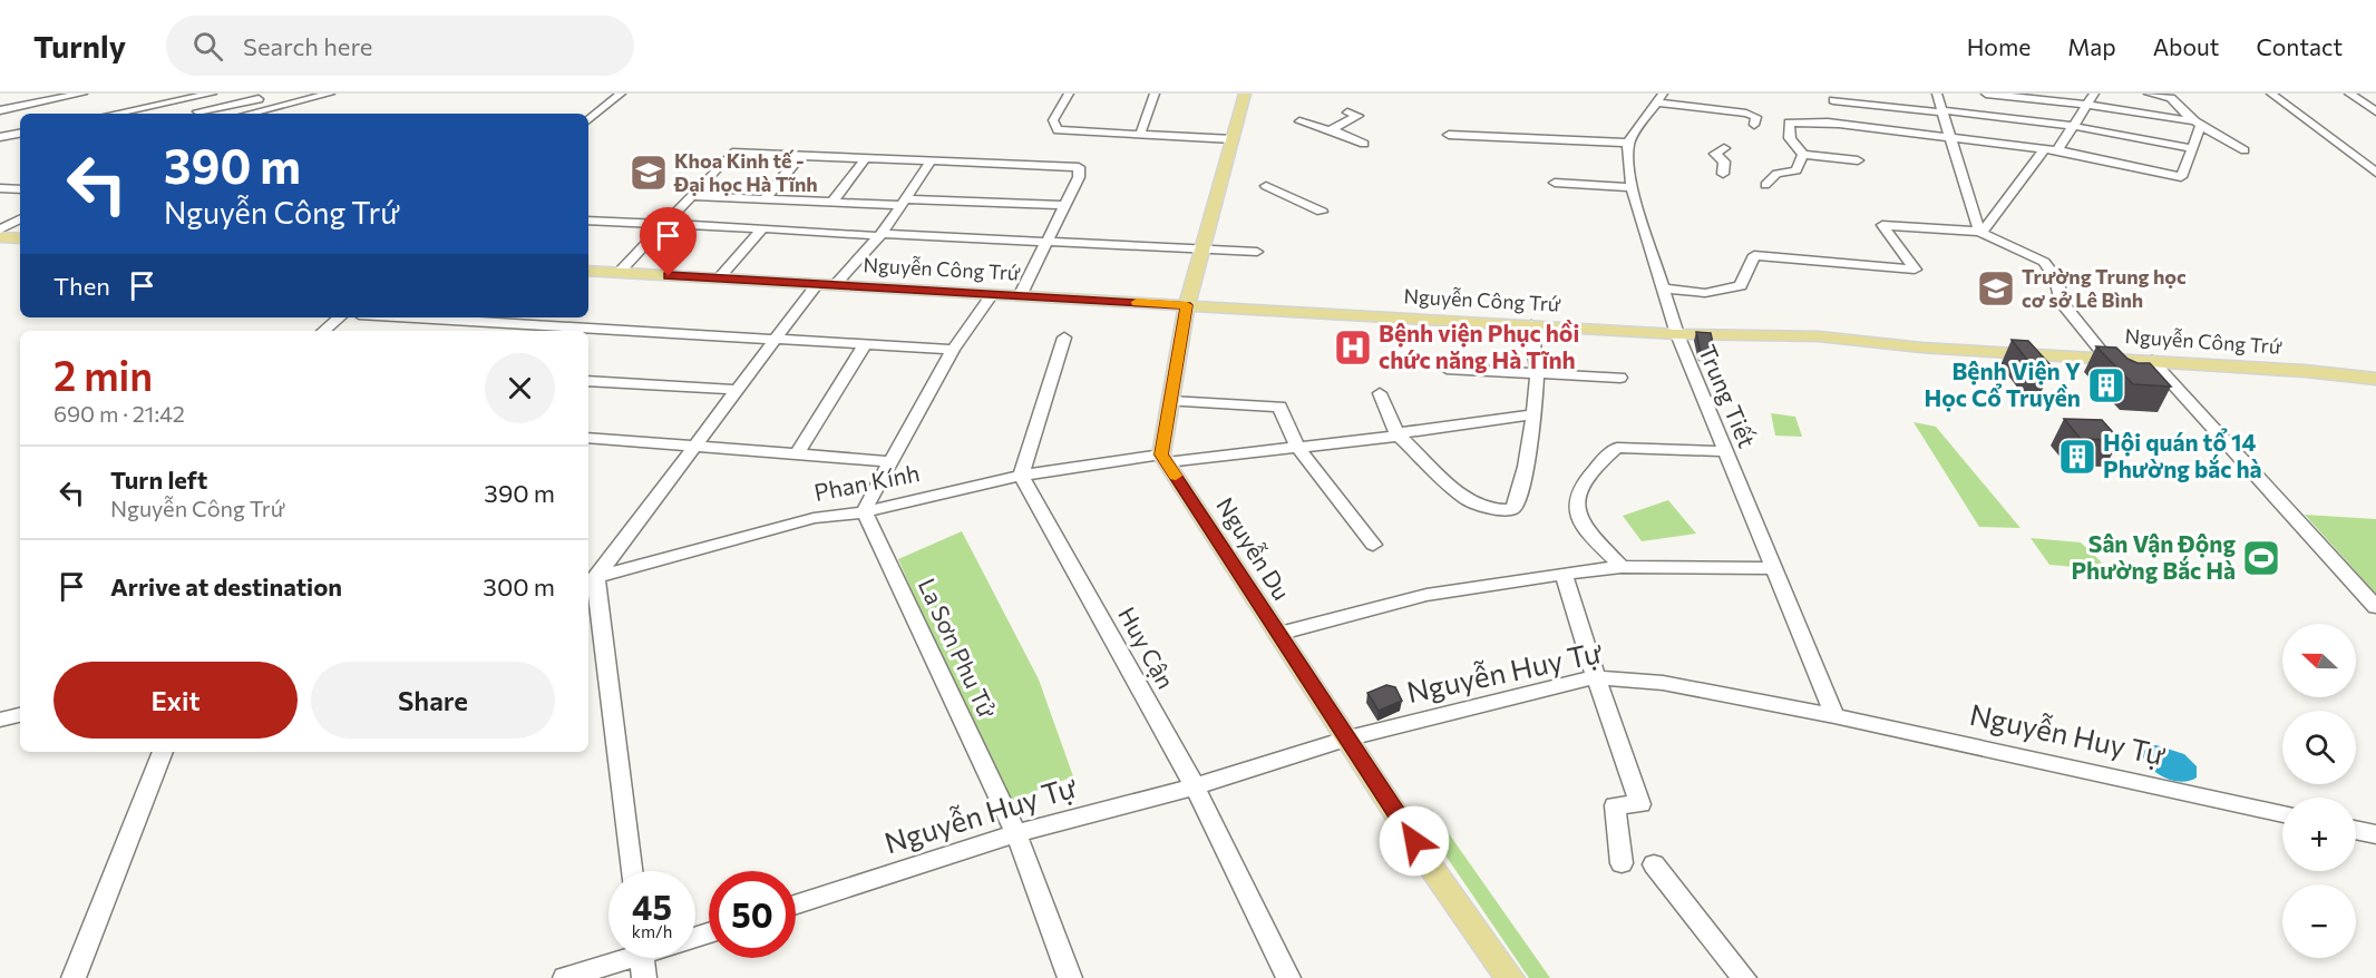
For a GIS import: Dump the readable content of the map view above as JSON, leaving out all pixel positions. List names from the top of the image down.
{
  "streets": {
    "main road": ["Nguyễn Công Trứ", "Nguyễn Du"],
    "street": [
      "Trung Tiết",
      "Phan Kính",
      "La Sơn Phu Tử",
      "Huy Cận",
      "Nguyễn Huy Tự"
    ]
  },
  "crossings": [
    ["Nguyễn Công Trứ", "Trung Tiết"],
    ["Trung Tiết", "Nguyễn Huy Tự"],
    ["Phan Kính", "Nguyễn Du"],
    ["Phan Kính", "La Sơn Phu Tử"],
    ["Phan Kính", "Huy Cận"],
    ["Nguyễn Du", "Nguyễn Huy Tự"],
    ["La Sơn Phu Tử", "Nguyễn Huy Tự"],
    ["Huy Cận", "Nguyễn Huy Tự"]
  ],
  "places": {
    "school or university": ["Khoa Kinh tế - Đại học Hà Tĩnh", "Trường Trung học cơ sở Lê Bình"],
    "hospital": ["Bệnh viện Phục hồi chức năng Hà Tĩnh"],
    "building": ["Bệnh Viện Y Học Cổ Truyền", "Hội quán tổ 14 Phường bắc hà"],
    "sports": ["Sân Vận Động Phường Bắc Hà"]
  },
  "north": "left",
  "page": {
    "header": "Turnly",
    "search": "Search here",
    "nav": [
      "Home",
      "Map",
      "About",
      "Contact"
    ],
    "turn": ["390 m", "Nguyễn Công Trứ"],
    "then": "Then",
    "heading": ["2 min", "690 m · 21:42"],
    "list": [
      {
        "name": "Turn left",
        "note": "Nguyễn Công Trứ",
        "value": "390 m"
      },
      {
        "name": "Arrive at destination",
        "value": "300 m"
      }
    ],
    "map_buttons": ["+", "−"],
    "buttons": ["Exit", "Share"],
    "speed": "45 km/h",
    "limit": "50"
  }
}
